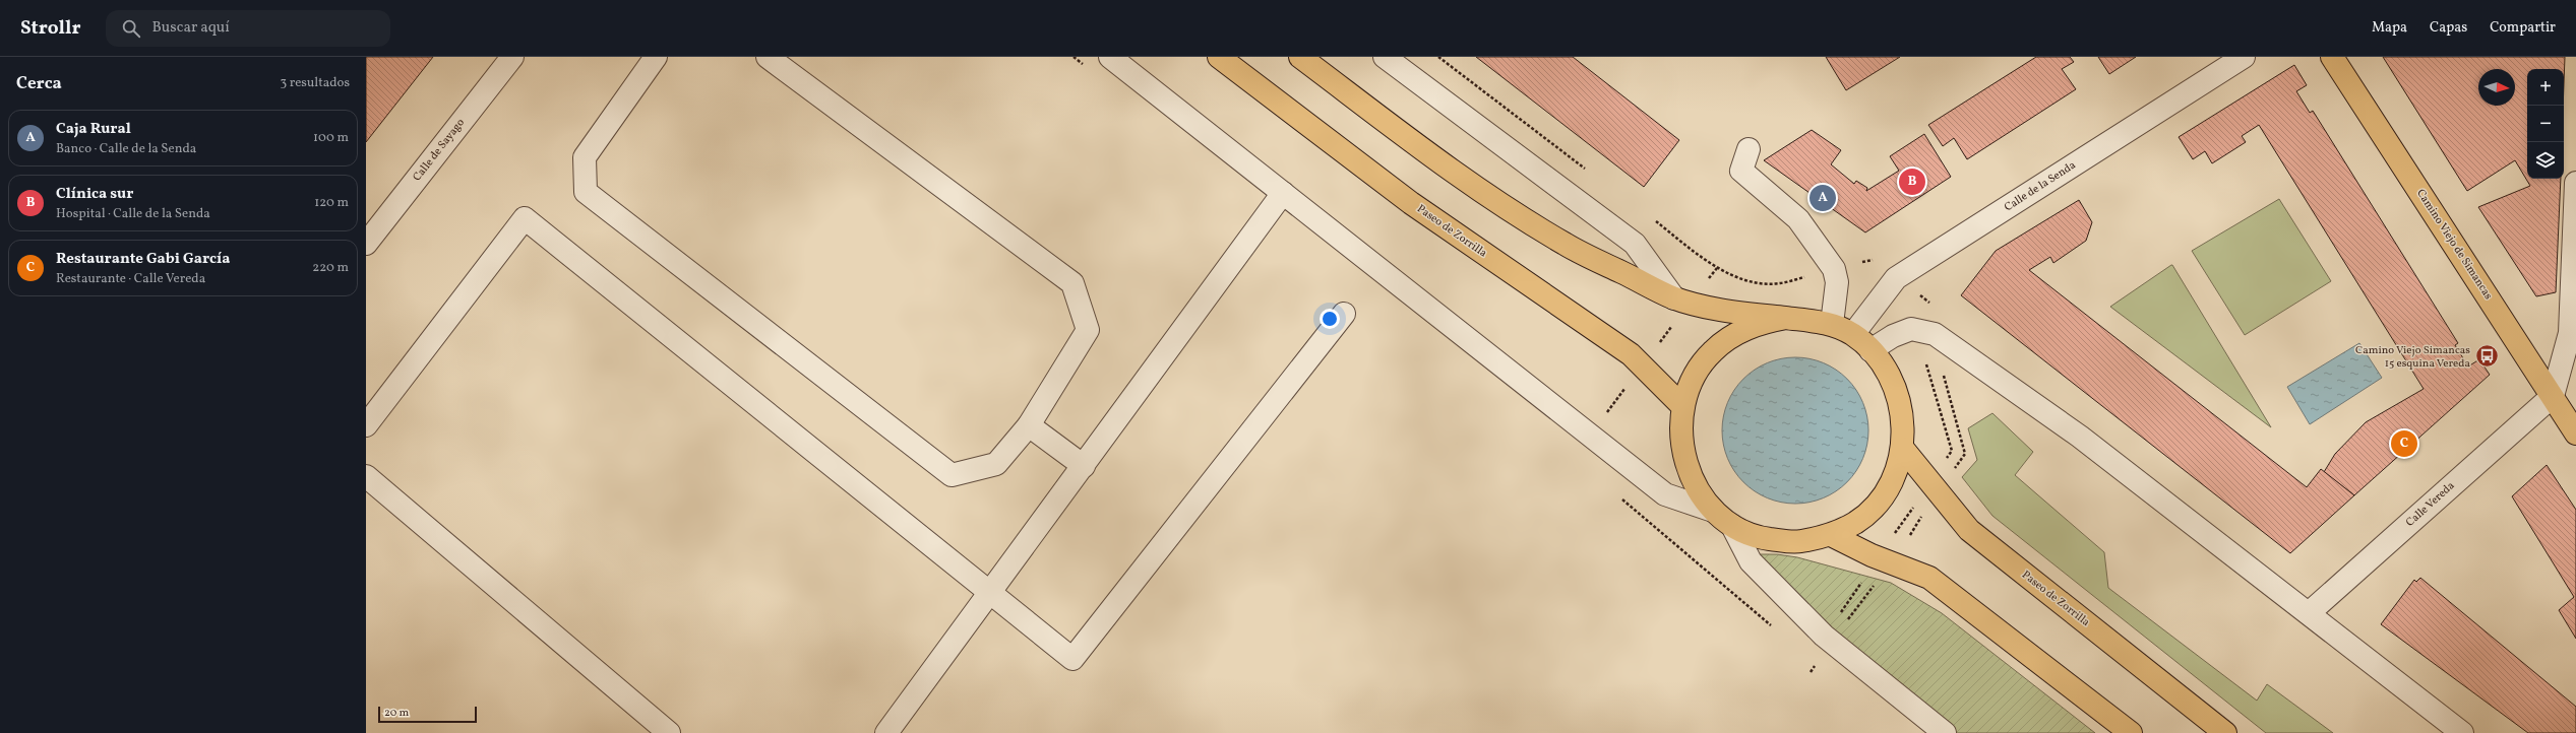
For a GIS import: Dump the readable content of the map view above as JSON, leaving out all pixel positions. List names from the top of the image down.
{
  "streets": {
    "main road": ["Paseo de Zorrilla", "Camino Viejo de Simancas"],
    "street": ["Calle de Sayago", "Calle de la Senda", "Calle Vereda"]
  },
  "crossings": [
    ["Camino Viejo de Simancas", "Calle Vereda"]
  ],
  "places": {
    "bus stop": ["Camino Viejo Simancas 15 esquina Vereda"]
  },
  "scale_bar": "20 m",
  "north": "right",
  "page": {
    "header": "Strollr",
    "search": "Buscar aquí",
    "nav": ["Mapa", "Capas", "Compartir"],
    "heading": ["Cerca", "3 resultados"],
    "map_buttons": ["+", "−"],
    "list": [
      {
        "mark": "A",
        "name": "Caja Rural",
        "note": "Banco · Calle de la Senda",
        "value": "100 m"
      },
      {
        "mark": "B",
        "name": "Clínica sur",
        "note": "Hospital · Calle de la Senda",
        "value": "120 m"
      },
      {
        "mark": "C",
        "name": "Restaurante Gabi García",
        "note": "Restaurante · Calle Vereda",
        "value": "220 m"
      }
    ],
    "pins": ["B", "A", "C"],
    "scale": "20 m"
  }
}
